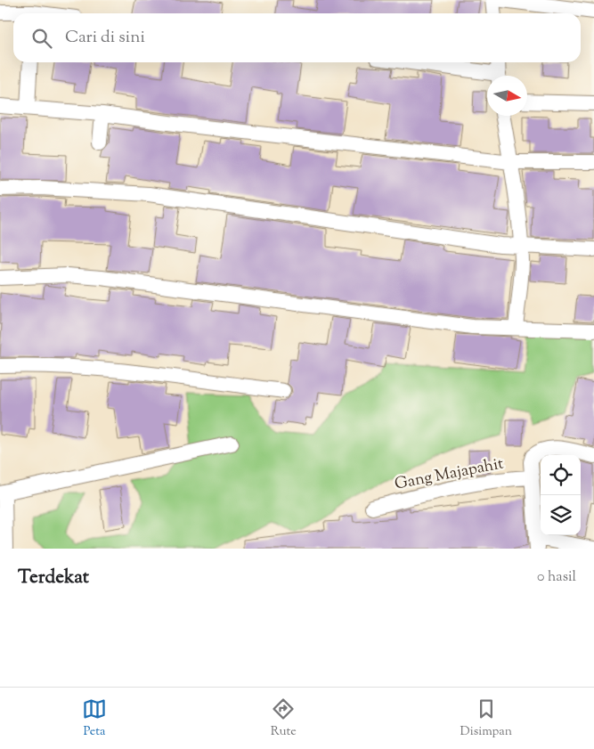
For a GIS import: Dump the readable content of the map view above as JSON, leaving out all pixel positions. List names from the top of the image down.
{
  "streets": {
    "street": ["Gang Majapahit"]
  },
  "north": "right",
  "page": {
    "search": "Cari di sini",
    "heading": ["Terdekat", "0 hasil"],
    "nav": ["Peta", "Rute", "Disimpan"]
  }
}
